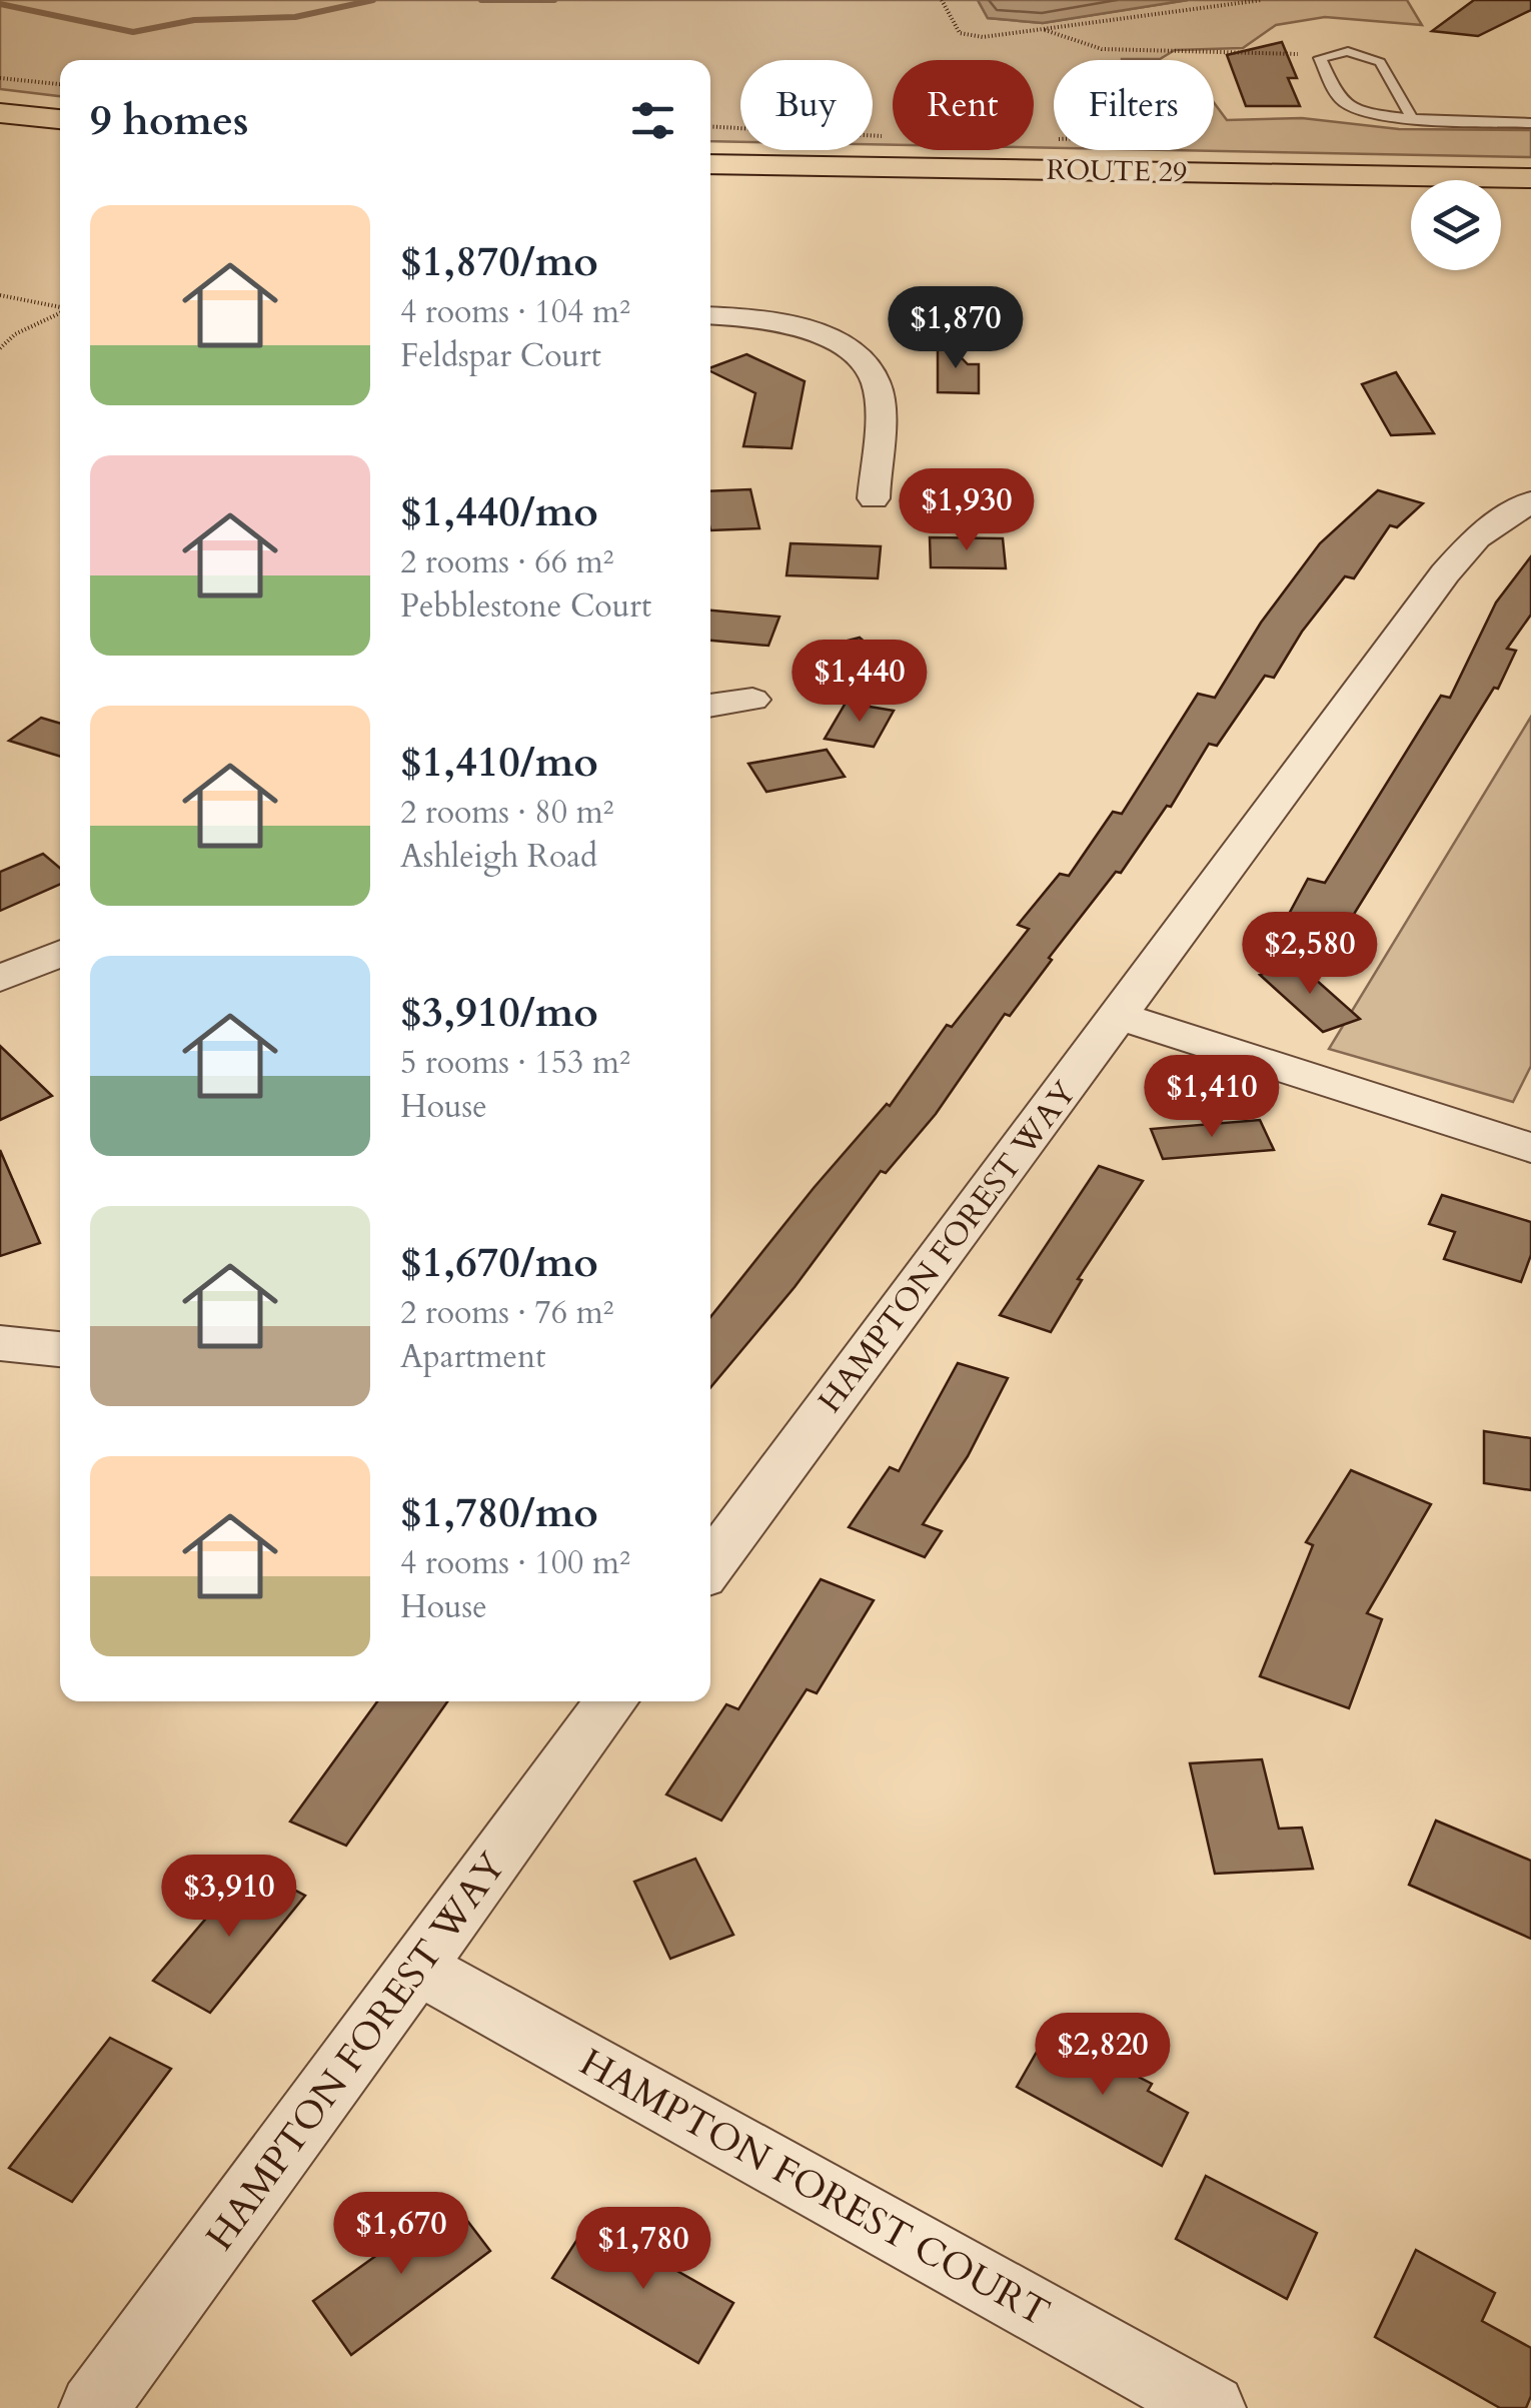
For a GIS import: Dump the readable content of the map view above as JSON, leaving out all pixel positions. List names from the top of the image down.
{
  "streets": {
    "main road": ["ROUTE 29"],
    "street": ["HAMPTON FOREST WAY", "HAMPTON FOREST COURT"]
  },
  "crossings": [
    ["HAMPTON FOREST WAY", "HAMPTON FOREST COURT"]
  ],
  "page": {
    "chip": ["Buy", "Rent", "Filters"],
    "heading": "9 homes",
    "list": [
      {
        "name": "$1,870/mo",
        "note": "4 rooms · 104 m² · Feldspar Court"
      },
      {
        "name": "$1,440/mo",
        "note": "2 rooms · 66 m² · Pebblestone Court"
      },
      {
        "name": "$1,410/mo",
        "note": "2 rooms · 80 m² · Ashleigh Road"
      },
      {
        "name": "$3,910/mo",
        "note": "5 rooms · 153 m² · House"
      },
      {
        "name": "$1,670/mo",
        "note": "2 rooms · 76 m² · Apartment"
      },
      {
        "name": "$1,780/mo",
        "note": "4 rooms · 100 m² · House"
      }
    ],
    "price": [
      "$1,870",
      "$1,930",
      "$1,440",
      "$2,580",
      "$1,410",
      "$3,910",
      "$2,820",
      "$1,670",
      "$1,780"
    ]
  }
}
